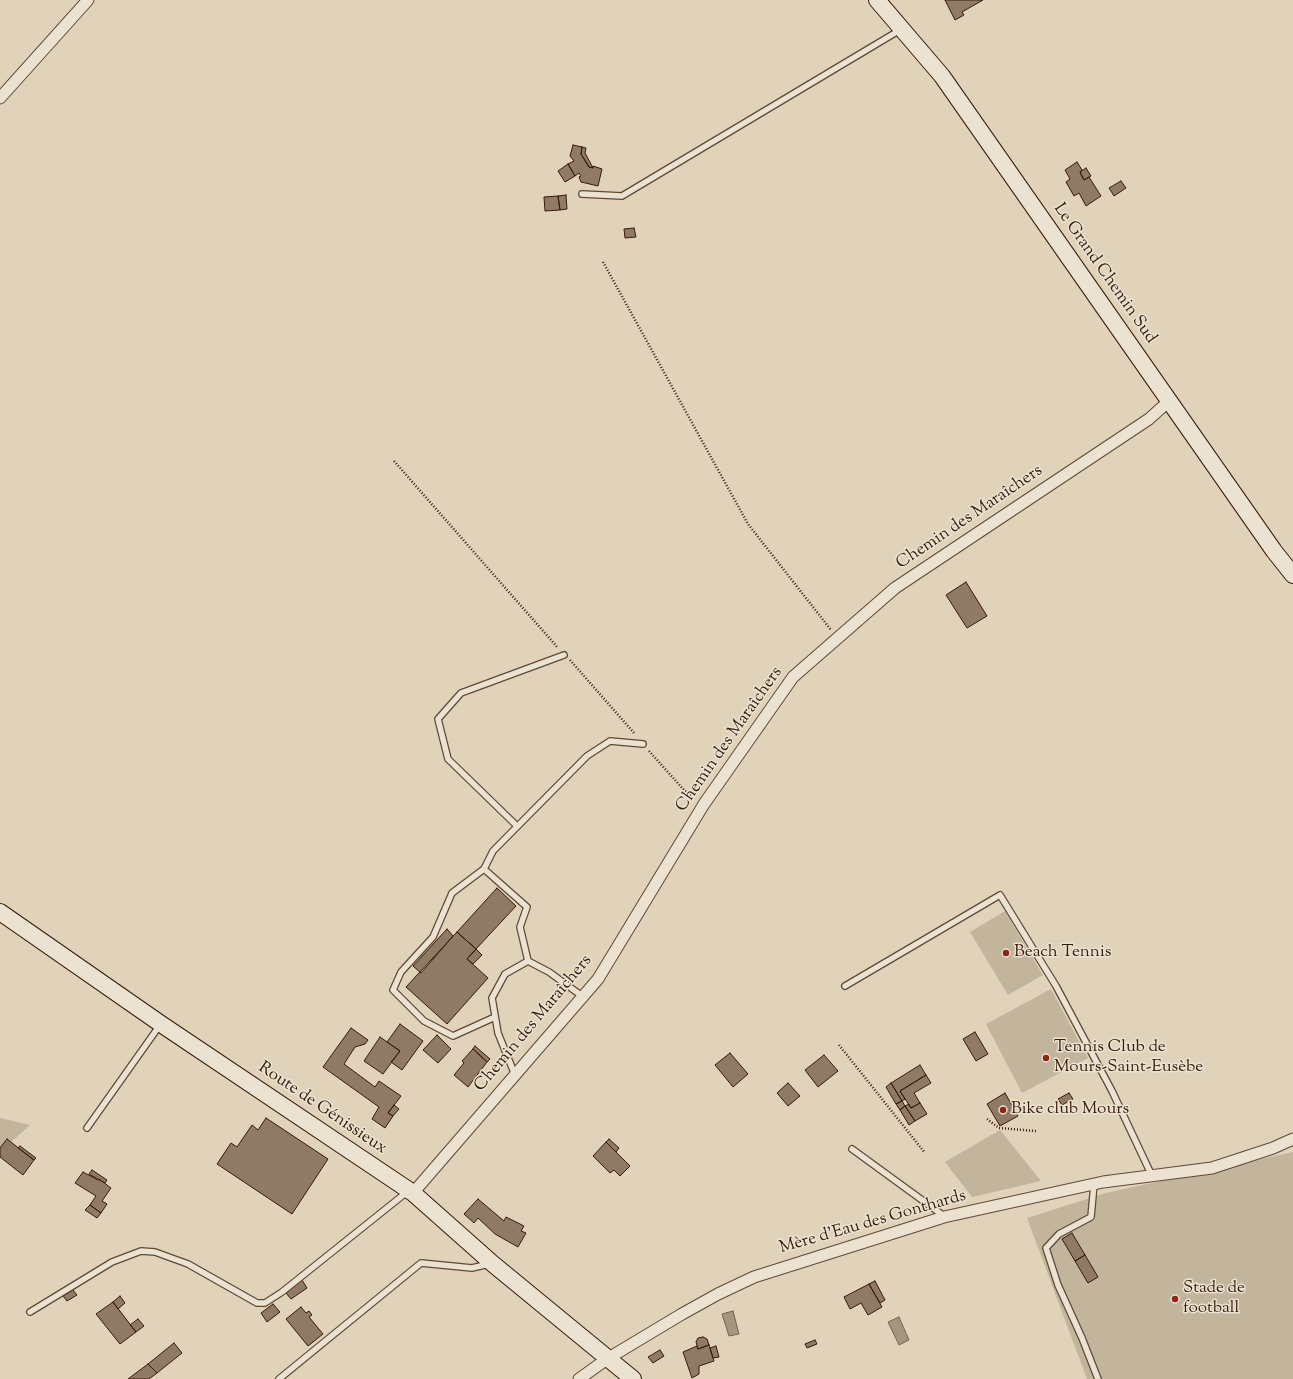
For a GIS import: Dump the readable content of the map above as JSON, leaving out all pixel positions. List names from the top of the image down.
{
  "streets": {
    "street": [
      "Le Grand Chemin Sud",
      "Chemin des Maraîchers",
      "Route de Génissieux",
      "Mère d'Eau des Gonthards"
    ]
  },
  "crossings": [
    ["Le Grand Chemin Sud", "Chemin des Maraîchers"],
    ["Chemin des Maraîchers", "Route de Génissieux"],
    ["Route de Génissieux", "Mère d'Eau des Gonthards"]
  ],
  "places": [
    "Beach Tennis",
    "Tennis Club de Mours-Saint-Eusèbe",
    "Bike club Mours",
    "Stade de football"
  ]
}
